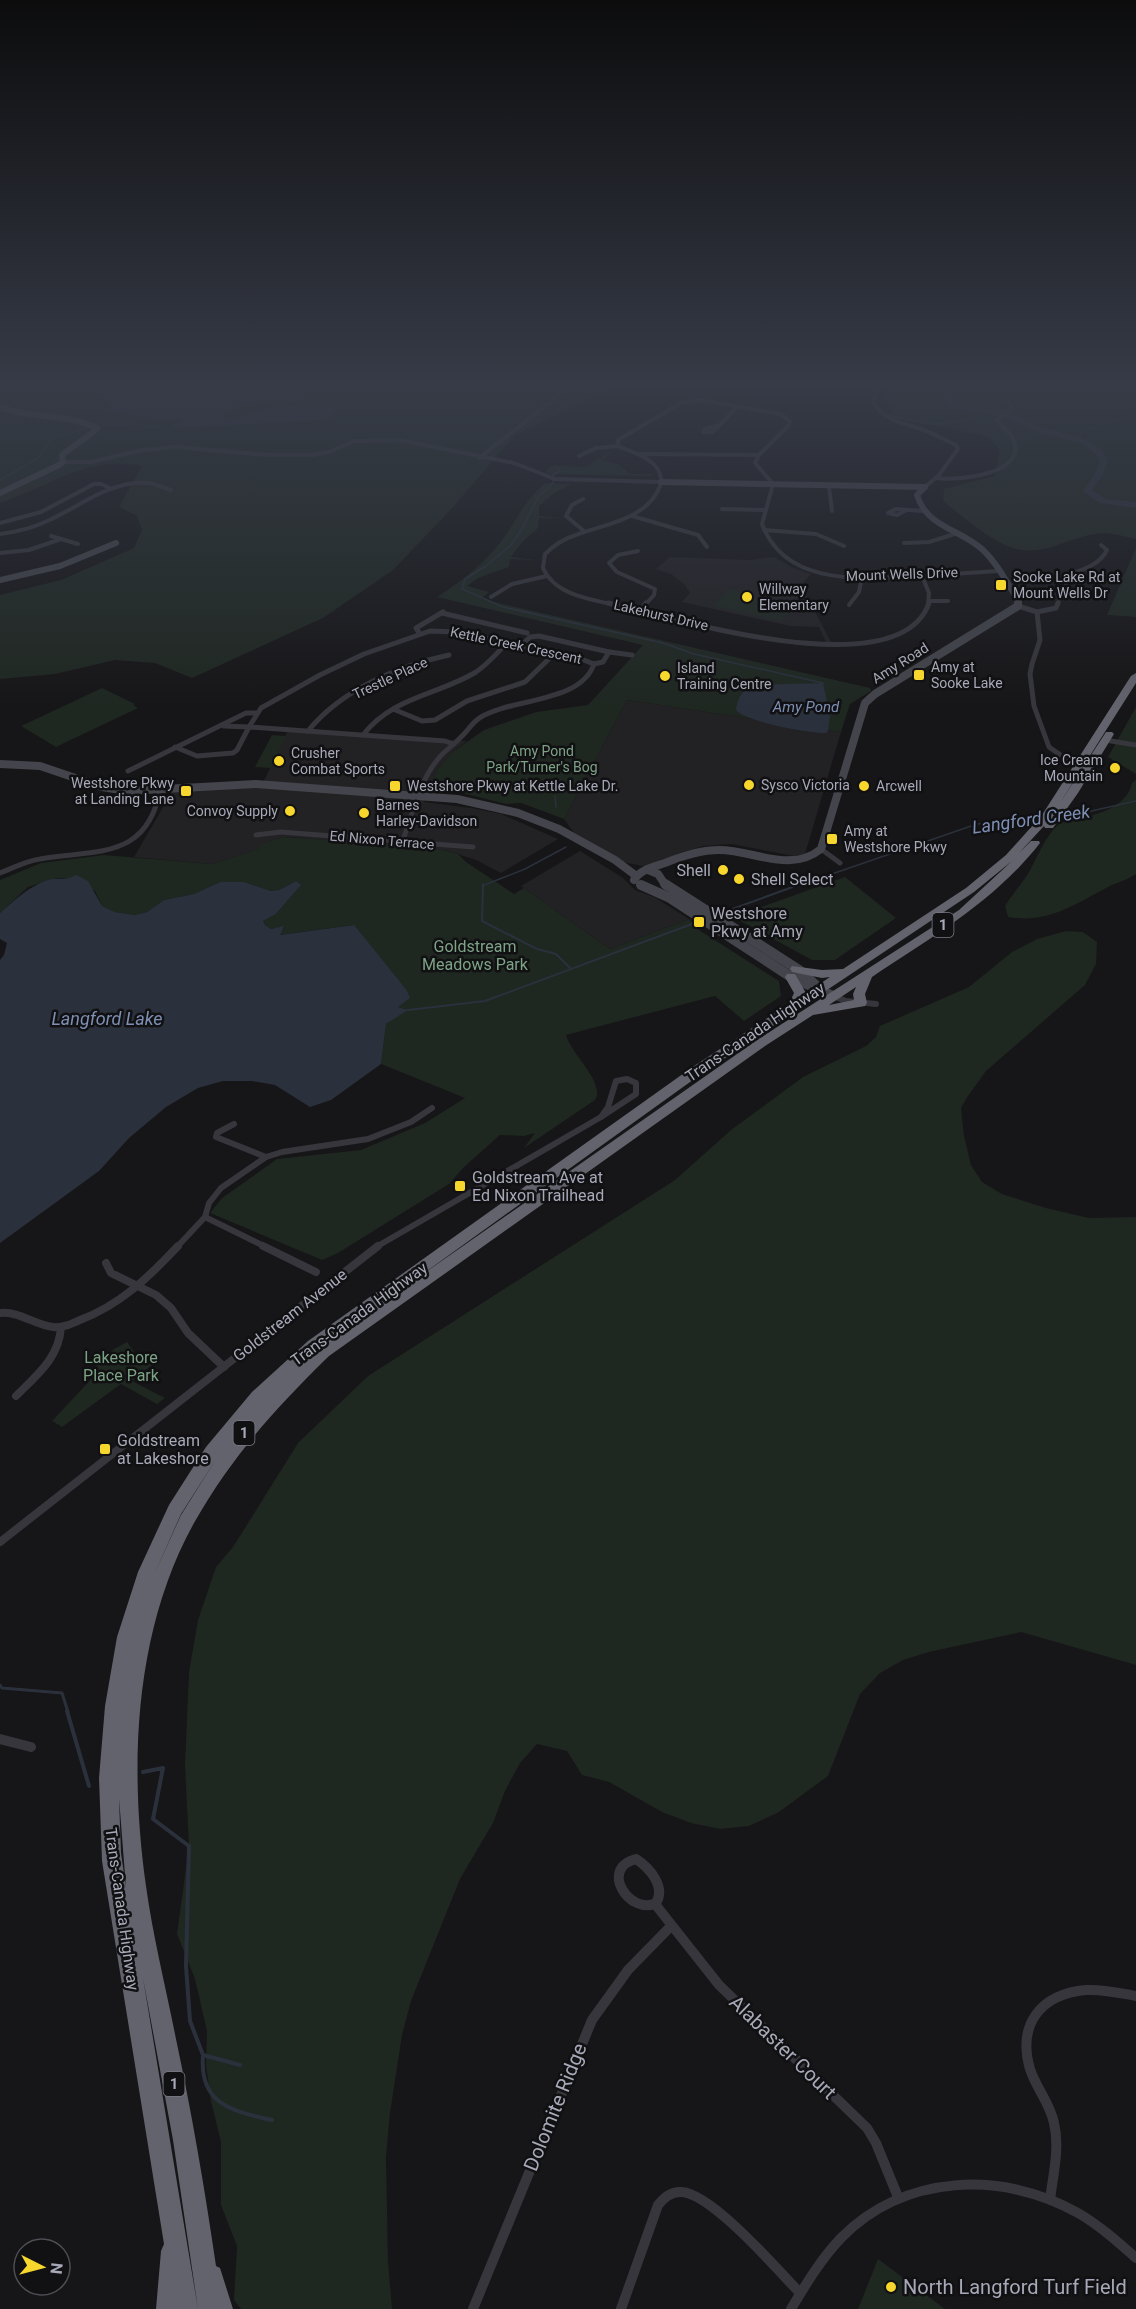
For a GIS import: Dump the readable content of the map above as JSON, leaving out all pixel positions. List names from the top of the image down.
{
  "streets": {
    "highway": ["1", "Trans-Canada Highway"],
    "street": [
      "Mount Wells Drive",
      "Lakehurst Drive",
      "Kettle Creek Crescent",
      "Amy Road",
      "Trestle Place",
      "Ed Nixon Terrace",
      "Goldstream Avenue",
      "Alabaster Court",
      "Dolomite Ridge"
    ]
  },
  "crossings": [
    ["Alabaster Court", "Dolomite Ridge"]
  ],
  "water": ["Amy Pond", "Langford Creek", "Langford Lake"],
  "parks": ["Amy Pond Park/Turner's Bog", "Goldstream Meadows Park", "Lakeshore Place Park"],
  "places": {
    "transit": [
      "Sooke Lake Rd at Mount Wells Dr",
      "Amy at Sooke Lake",
      "Westshore Pkwy at Kettle Lake Dr.",
      "Westshore Pkwy at Landing Lane",
      "Amy at Westshore Pkwy",
      "Westshore Pkwy at Amy",
      "Goldstream Ave at Ed Nixon Trailhead",
      "Goldstream at Lakeshore"
    ],
    "other": [
      "Willway Elementary",
      "Island Training Centre",
      "Crusher Combat Sports",
      "Ice Cream Mountain",
      "Sysco Victoria",
      "Arcwell",
      "Convoy Supply",
      "Barnes Harley-Davidson",
      "Shell",
      "Shell Select",
      "North Langford Turf Field"
    ]
  },
  "north": "right"
}
